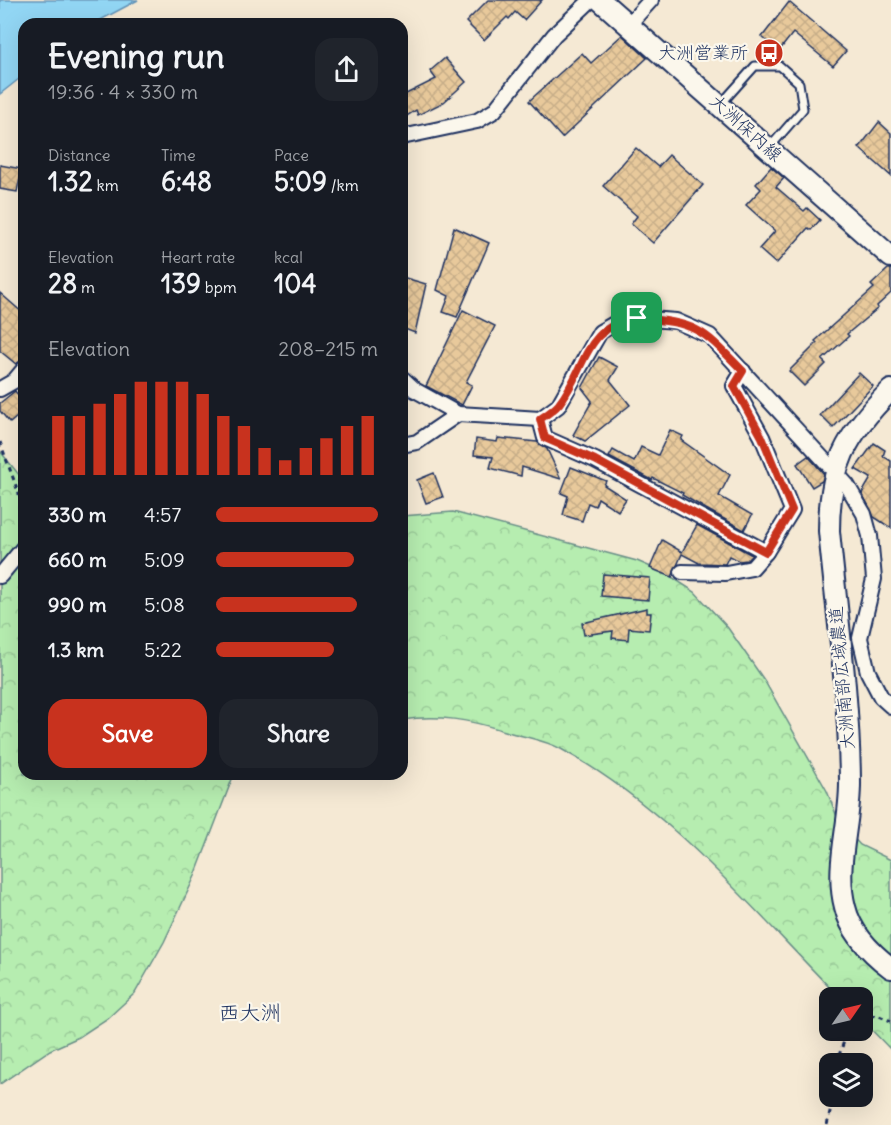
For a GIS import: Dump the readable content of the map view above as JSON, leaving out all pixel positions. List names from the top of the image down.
{
  "streets": {
    "street": ["大洲保内線", "大洲南部広域農道"]
  },
  "districts": ["西大洲"],
  "places": {
    "bus stop": ["大洲営業所"]
  },
  "north": "top right",
  "page": {
    "heading": ["Evening run", "19:36 · 4 × 330 m"],
    "stats": [
      ["Distance", "1.32 km"],
      ["Time", "6:48"],
      ["Pace", "5:09 /km"],
      ["Elevation", "28 m"],
      ["Heart rate", "139 bpm"],
      ["kcal", "104"]
    ],
    "chart": ["Elevation", "208–215 m"],
    "list": [
      {
        "name": "330 m",
        "note": "4:57"
      },
      {
        "name": "660 m",
        "note": "5:09"
      },
      {
        "name": "990 m",
        "note": "5:08"
      },
      {
        "name": "1.3 km",
        "note": "5:22"
      }
    ],
    "buttons": ["Save", "Share"]
  }
}
